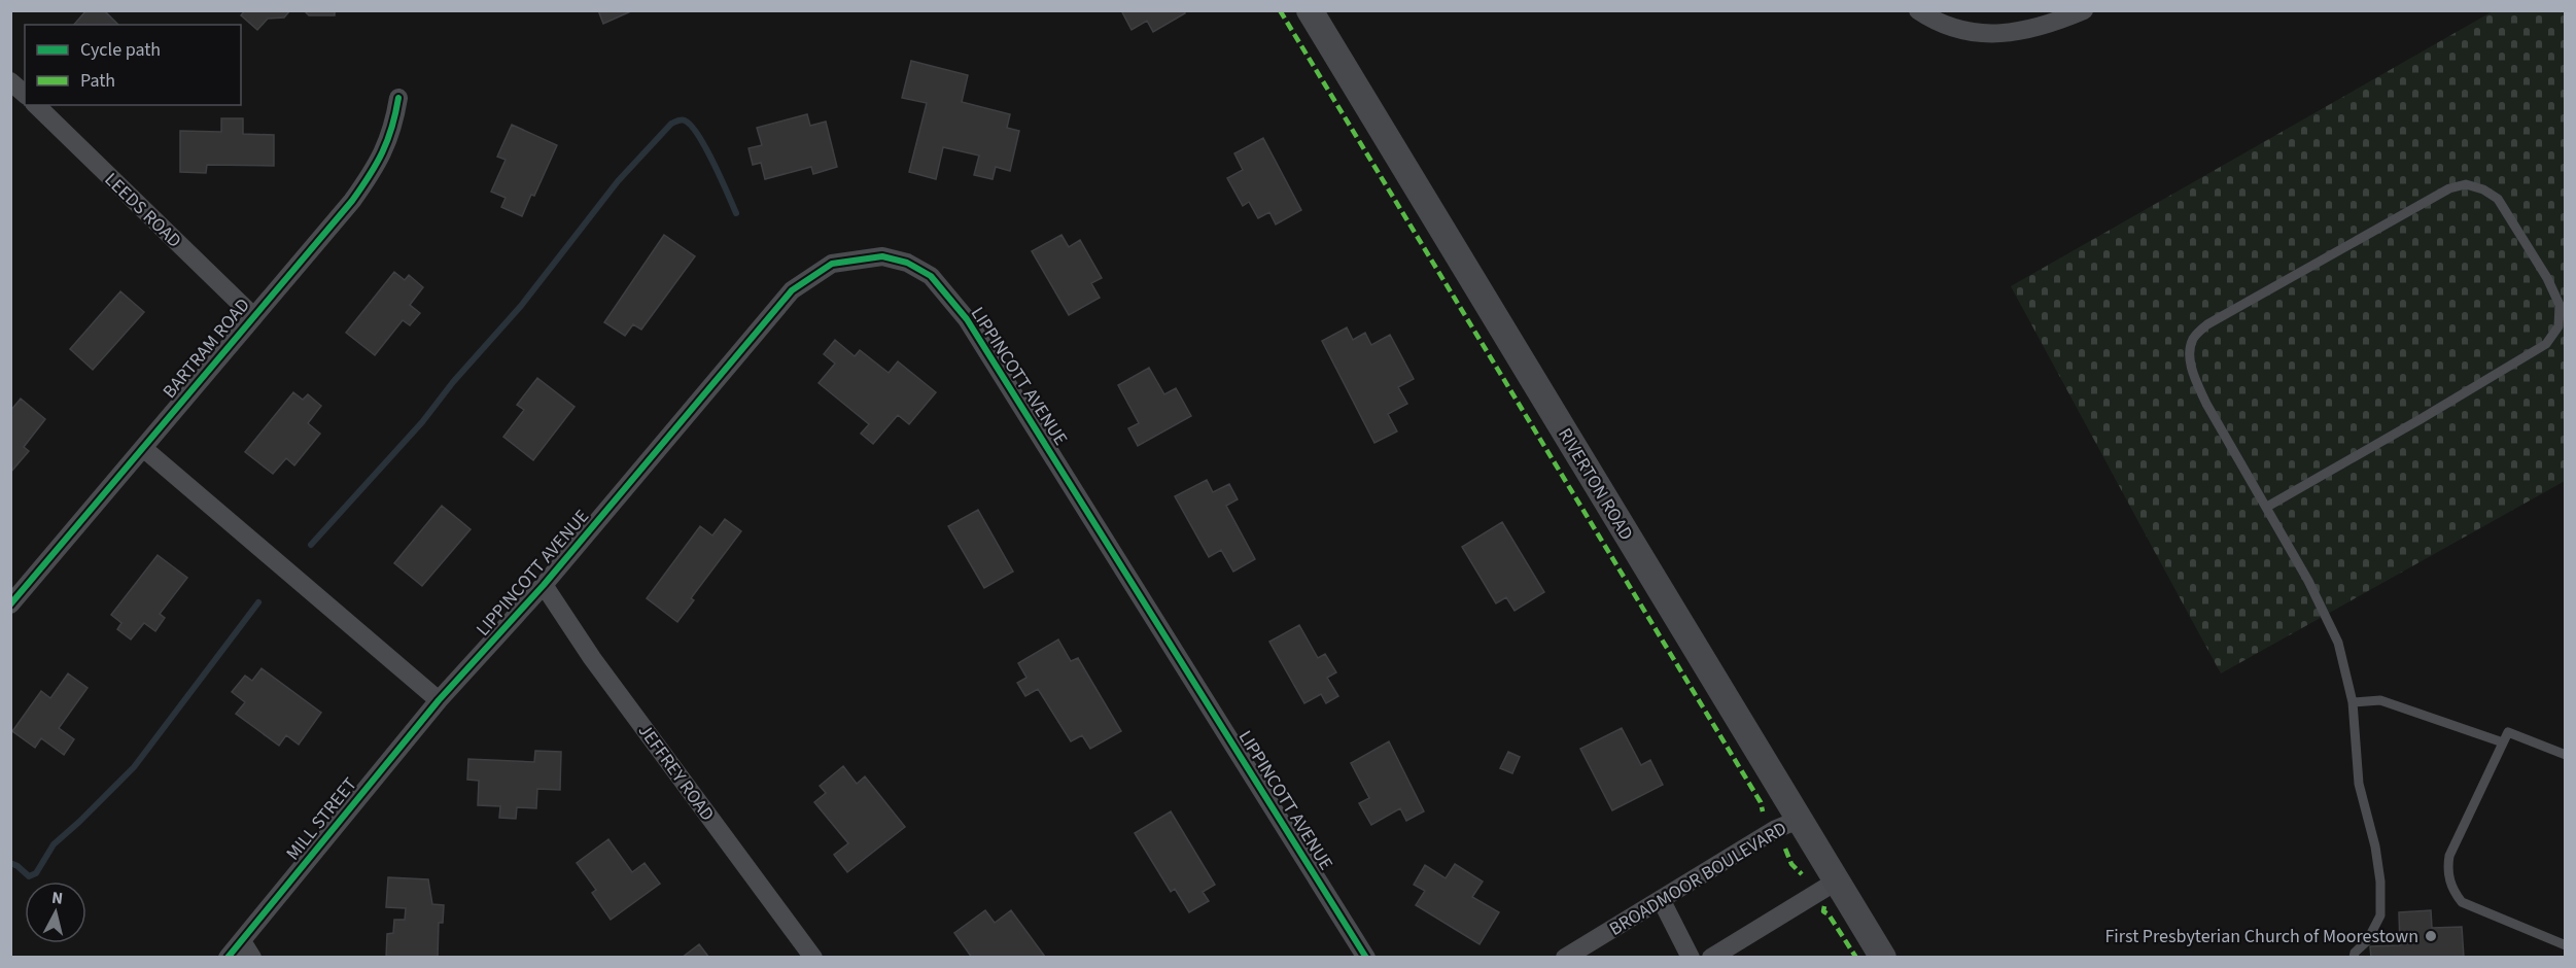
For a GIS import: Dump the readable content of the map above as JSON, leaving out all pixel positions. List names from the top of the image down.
{
  "streets": {
    "main road": ["RIVERTON ROAD"],
    "street": [
      "LEEDS ROAD",
      "BARTRAM ROAD",
      "LIPPINCOTT AVENUE",
      "JEFFREY ROAD",
      "MILL STREET",
      "BROADMOOR BOULEVARD"
    ]
  },
  "crossings": [
    ["LEEDS ROAD", "BARTRAM ROAD"],
    ["LIPPINCOTT AVENUE", "JEFFREY ROAD"],
    ["LIPPINCOTT AVENUE", "MILL STREET"],
    ["RIVERTON ROAD", "BROADMOOR BOULEVARD"]
  ],
  "places": ["First Presbyterian Church of Moorestown"],
  "legend": ["Cycle path", "Path"],
  "north": "top"
}
